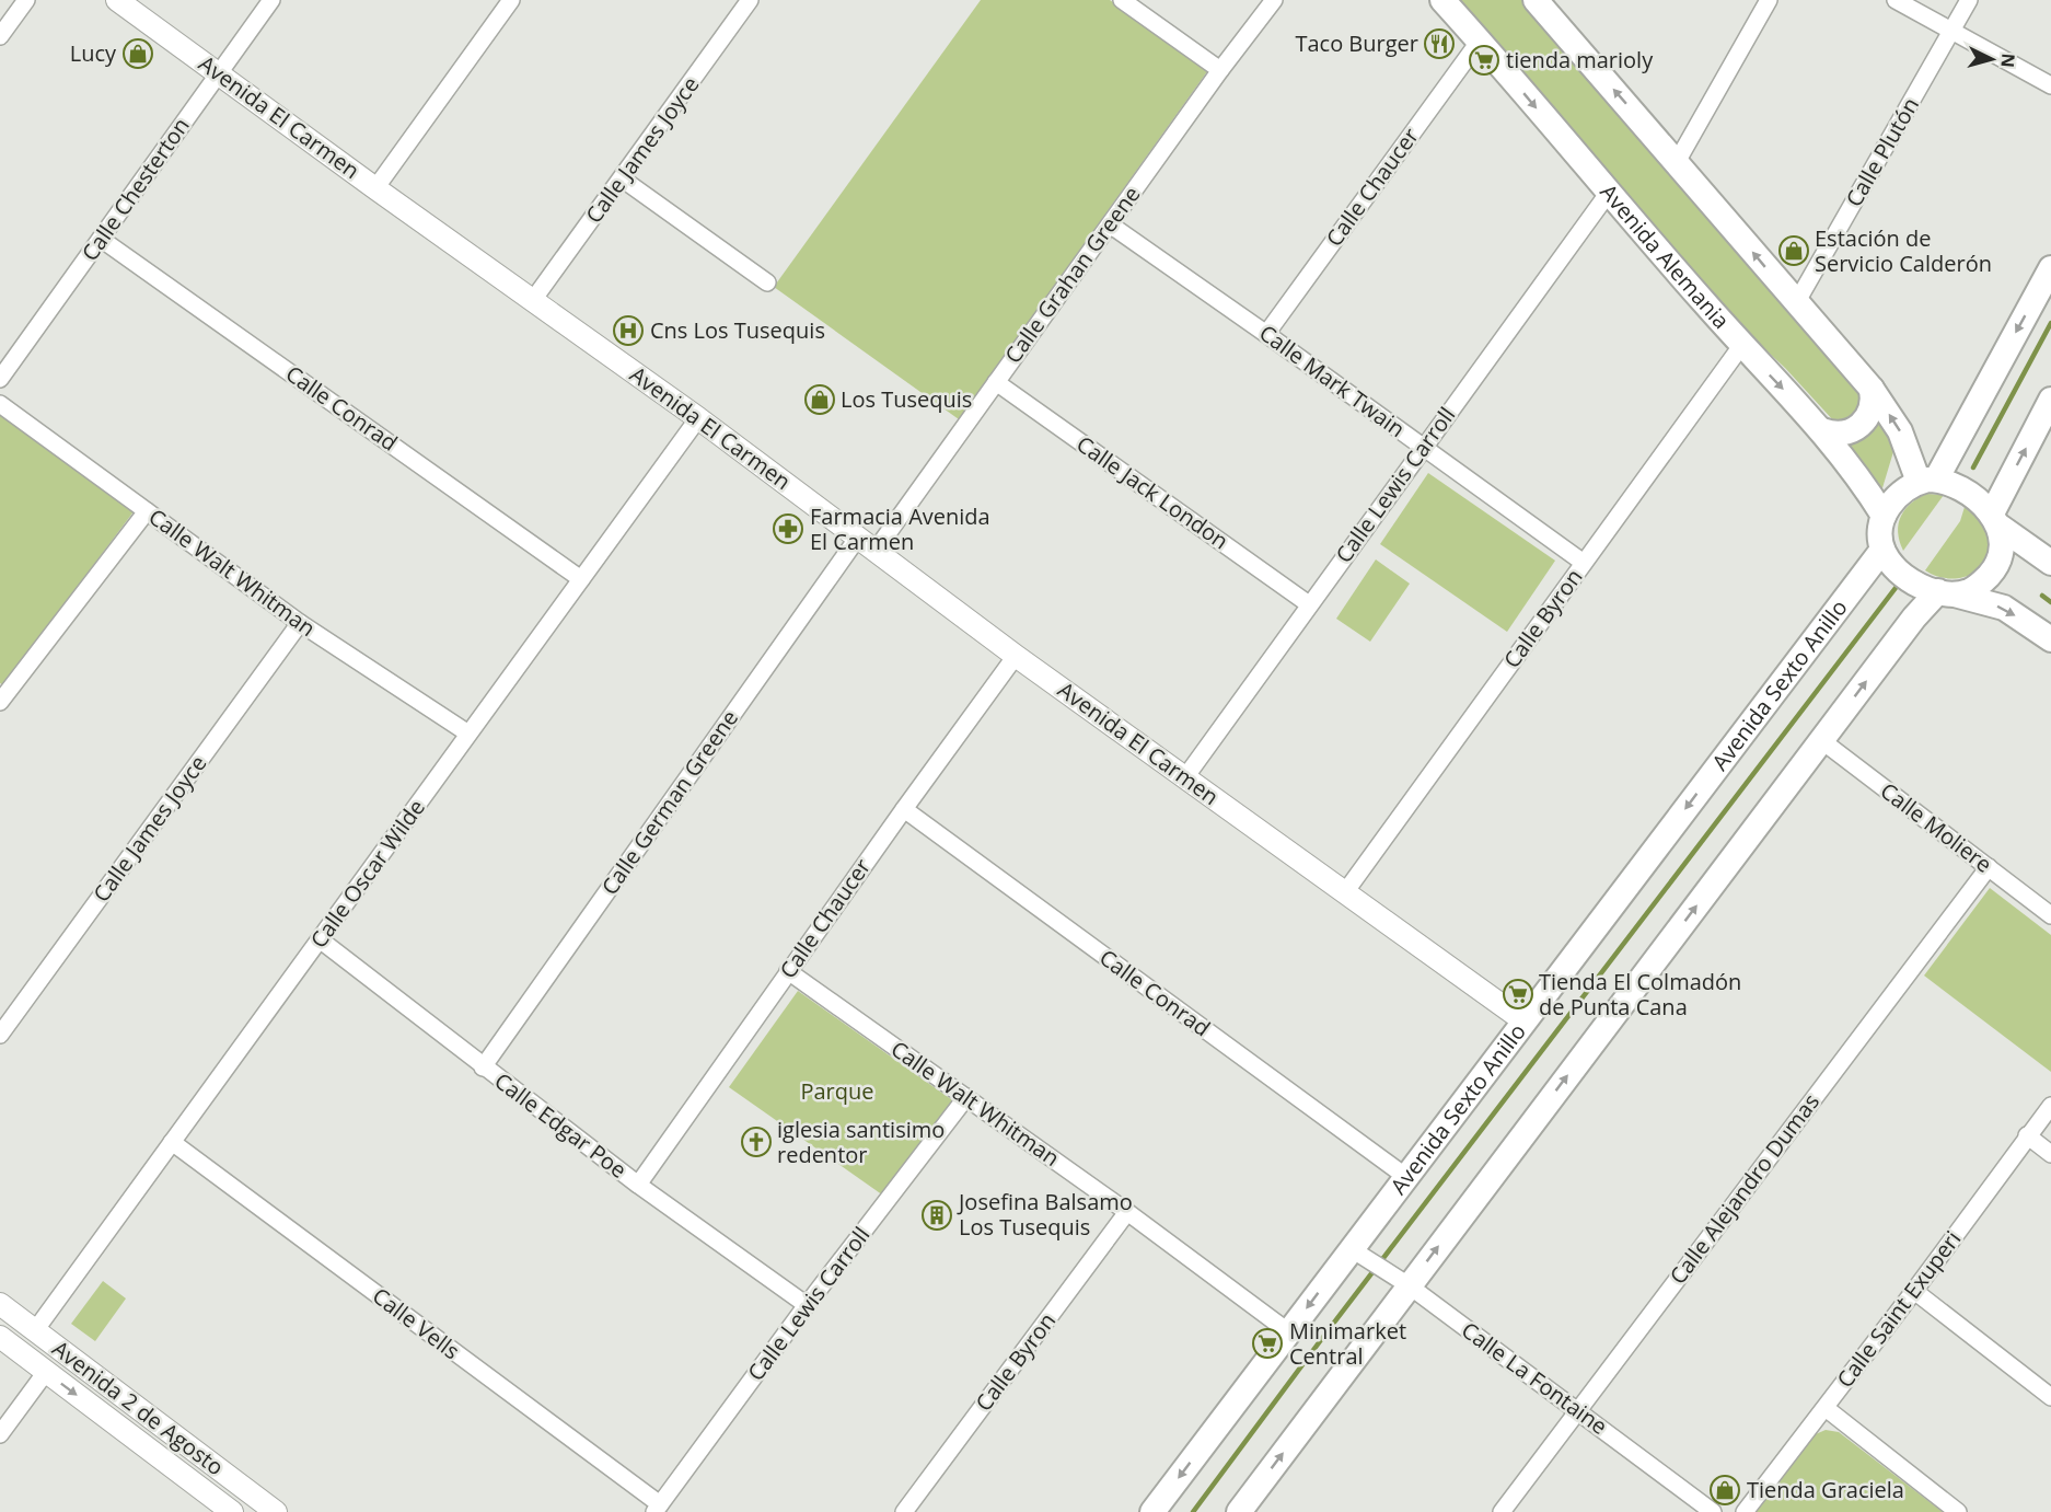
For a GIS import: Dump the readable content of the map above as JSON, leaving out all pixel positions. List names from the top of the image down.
{
  "streets": {
    "main road": ["Avenida Alemania", "Avenida Sexto Anillo"],
    "street": [
      "Avenida El Carmen",
      "Calle James Joyce",
      "Calle Plutón",
      "Calle Chaucer",
      "Calle Chesterton",
      "Calle Grahan Greene",
      "Calle Mark Twain",
      "Calle Conrad",
      "Calle Lewis Carroll",
      "Calle Jack London",
      "Calle Walt Whitman",
      "Calle Byron",
      "Calle German Greene",
      "Calle Moliere",
      "Calle Oscar Wilde",
      "Calle Edgar Poe",
      "Calle Alejandro Dumas",
      "Calle Saint Exuperi",
      "Calle Vells",
      "Calle La Fontaine",
      "Avenida 2 de Agosto"
    ]
  },
  "crossings": [
    ["Avenida El Carmen", "Calle James Joyce"],
    ["Avenida El Carmen", "Calle Chaucer"],
    ["Avenida El Carmen", "Calle Chesterton"],
    ["Avenida El Carmen", "Calle Grahan Greene"],
    ["Avenida El Carmen", "Calle Lewis Carroll"],
    ["Avenida El Carmen", "Calle Byron"],
    ["Avenida El Carmen", "Avenida Sexto Anillo"],
    ["Avenida El Carmen", "Calle German Greene"],
    ["Avenida El Carmen", "Calle Oscar Wilde"],
    ["Calle James Joyce", "Calle Walt Whitman"],
    ["Calle Chaucer", "Avenida Alemania"],
    ["Calle Chaucer", "Calle Mark Twain"],
    ["Calle Chaucer", "Calle Conrad"],
    ["Calle Chaucer", "Calle Walt Whitman"],
    ["Calle Chaucer", "Calle Edgar Poe"],
    ["Calle Chesterton", "Calle Conrad"],
    ["Avenida Alemania", "Calle Lewis Carroll"],
    ["Avenida Alemania", "Calle Byron"],
    ["Avenida Alemania", "Avenida Sexto Anillo"],
    ["Calle Grahan Greene", "Calle Mark Twain"],
    ["Calle Grahan Greene", "Calle Jack London"],
    ["Calle Grahan Greene", "Calle German Greene"],
    ["Calle Mark Twain", "Calle Lewis Carroll"],
    ["Calle Mark Twain", "Calle Byron"],
    ["Calle Conrad", "Avenida Sexto Anillo"],
    ["Calle Conrad", "Calle Oscar Wilde"],
    ["Calle Lewis Carroll", "Calle Jack London"],
    ["Calle Lewis Carroll", "Calle Walt Whitman"],
    ["Calle Lewis Carroll", "Calle Edgar Poe"],
    ["Calle Lewis Carroll", "Calle Vells"],
    ["Calle Walt Whitman", "Calle Byron"],
    ["Calle Walt Whitman", "Avenida Sexto Anillo"],
    ["Calle Walt Whitman", "Calle Oscar Wilde"],
    ["Avenida Sexto Anillo", "Calle La Fontaine"],
    ["Calle German Greene", "Calle Edgar Poe"],
    ["Calle Moliere", "Calle Alejandro Dumas"],
    ["Calle Oscar Wilde", "Calle Edgar Poe"],
    ["Calle Oscar Wilde", "Calle Vells"],
    ["Calle Oscar Wilde", "Avenida 2 de Agosto"],
    ["Calle Alejandro Dumas", "Calle La Fontaine"]
  ],
  "parks": ["Parque"],
  "places": {
    "restaurant": ["Taco Burger"],
    "shop": [
      "Lucy",
      "Estación de Servicio Calderón",
      "Los Tusequis",
      "Tienda Graciela"
    ],
    "supermarket": ["tienda marioly", "Tienda El Colmadón de Punta Cana", "Minimarket Central"],
    "hospital": ["Cns Los Tusequis"],
    "pharmacy": ["Farmacia Avenida El Carmen"],
    "church": ["iglesia santisimo redentor"],
    "building": ["Josefina Balsamo Los Tusequis"]
  },
  "north": "right"
}
